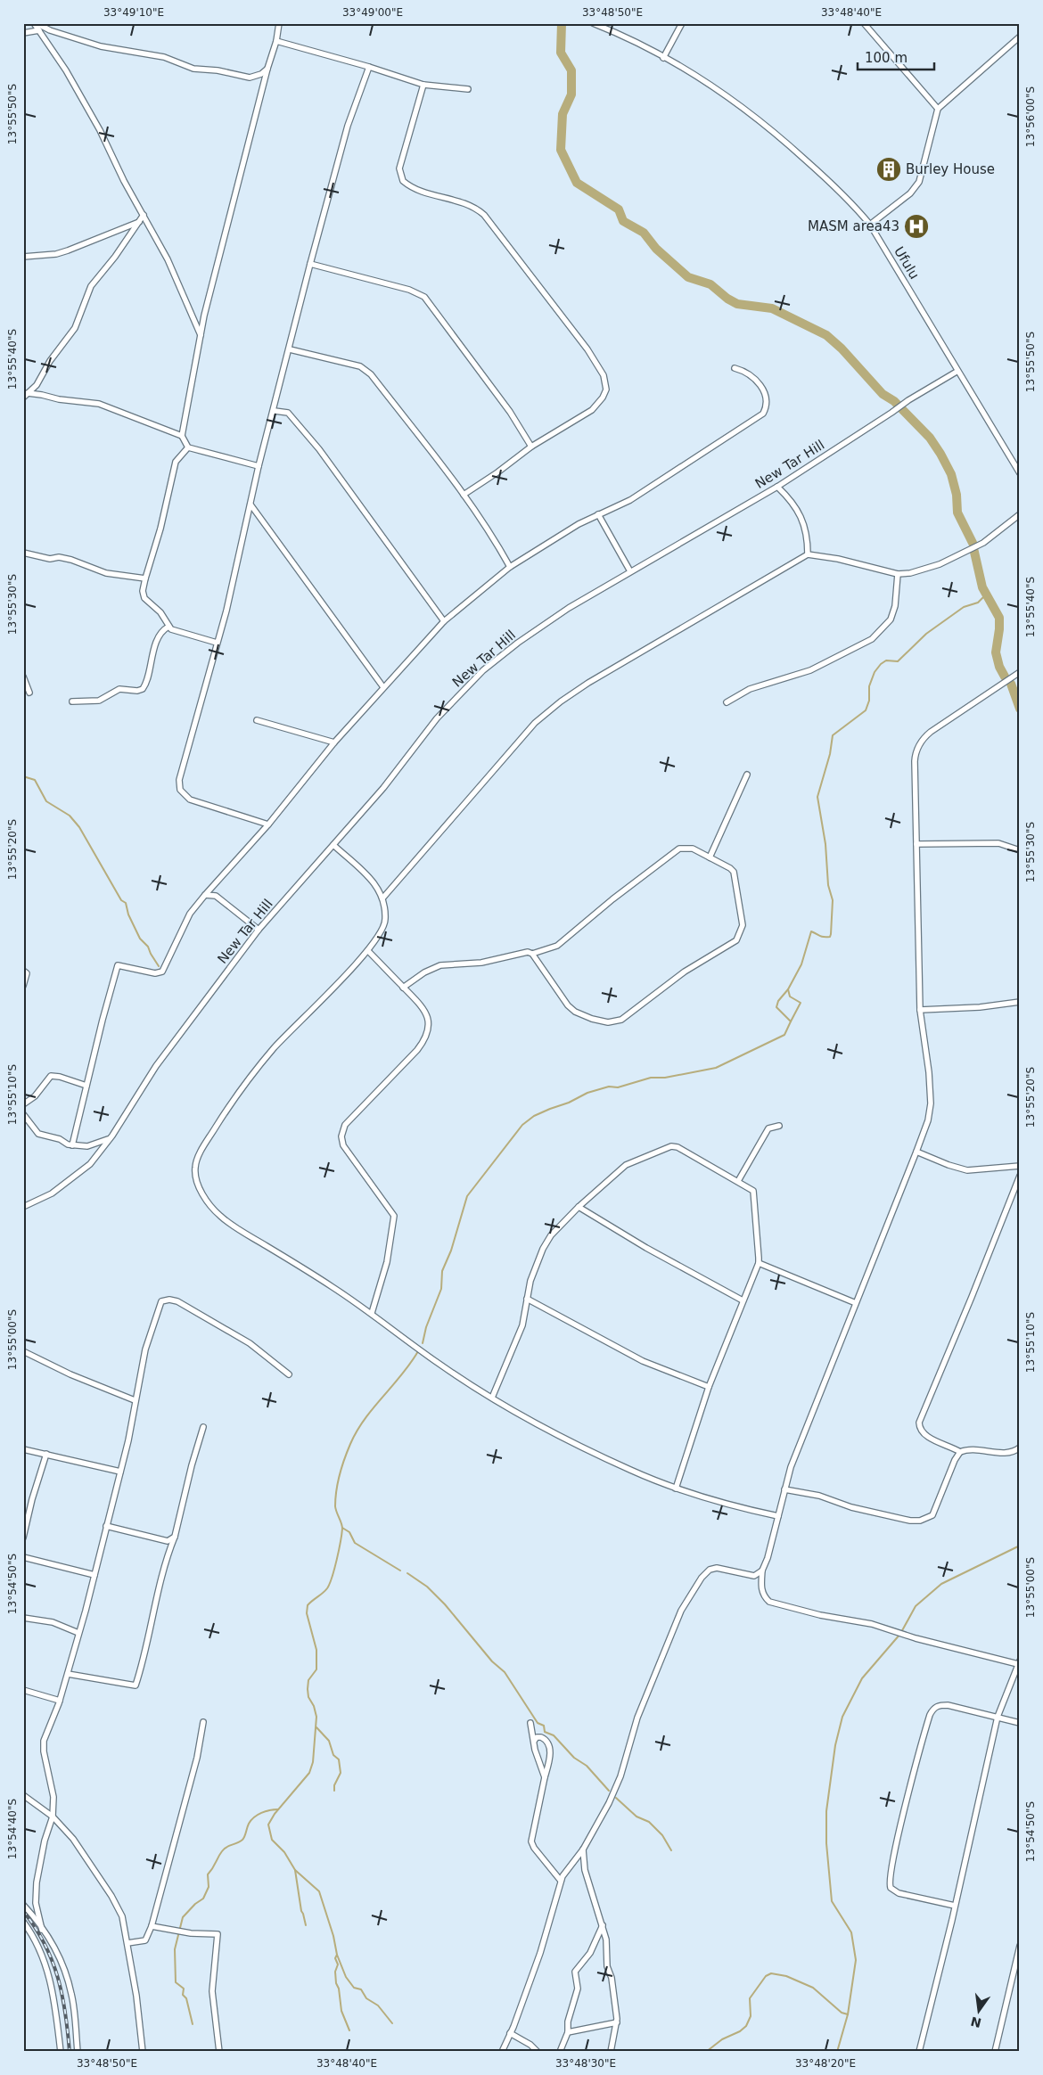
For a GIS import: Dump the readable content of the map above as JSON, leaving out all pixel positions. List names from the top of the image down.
{
  "streets": {
    "street": ["Ufulu", "New Tar Hill"]
  },
  "crossings": [
    ["Ufulu", "New Tar Hill"]
  ],
  "places": {
    "building": ["Burley House"],
    "hospital": ["MASM area43"]
  },
  "scale_bar": "100 m",
  "north": "bottom",
  "coordinates": [
    "33°49'10\"E",
    "33°49'00\"E",
    "33°48'50\"E",
    "33°48'40\"E",
    "13°55'50\"S",
    "13°56'00\"S",
    "13°55'40\"S",
    "13°55'30\"S",
    "13°55'20\"S",
    "13°55'10\"S",
    "13°55'00\"S",
    "13°54'50\"S",
    "13°54'40\"S",
    "33°48'30\"E",
    "33°48'20\"E"
  ]
}
